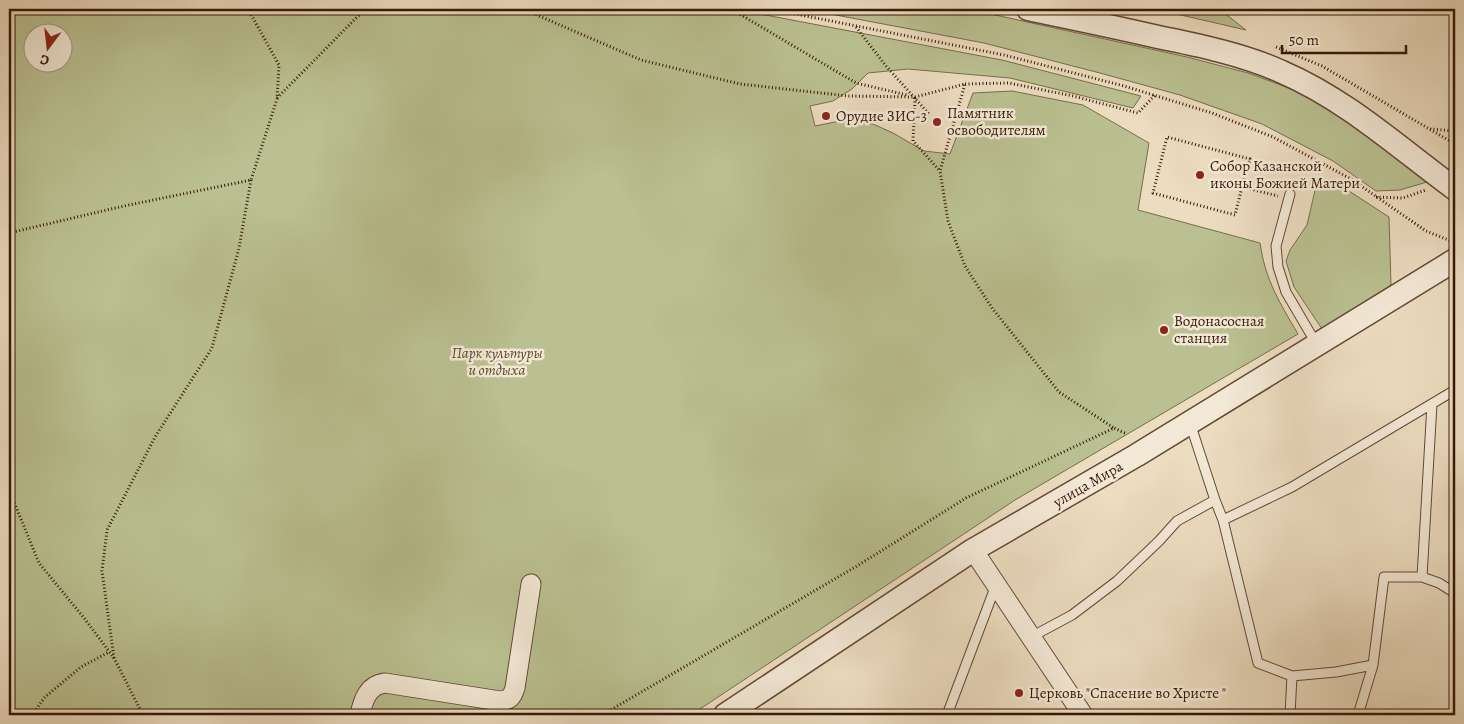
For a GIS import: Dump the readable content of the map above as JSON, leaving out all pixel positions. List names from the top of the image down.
{
  "streets": {
    "street": ["улица Мира"]
  },
  "parks": ["Парк культуры и отдыха"],
  "places": [
    "Орудие ЗИС-3",
    "Памятник освободителям",
    "Собор Казанской иконы Божией Матери",
    "Водонасосная станция",
    "Церковь \"Спасение во Христе \""
  ],
  "scale_bar": "50 m",
  "north": "bottom"
}
